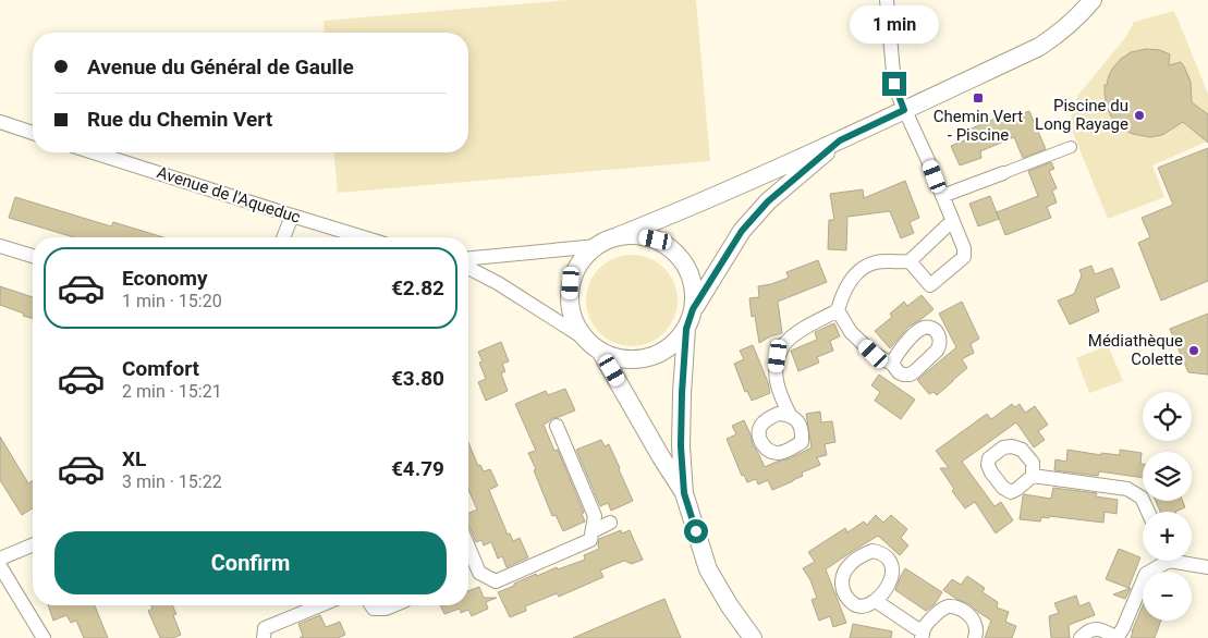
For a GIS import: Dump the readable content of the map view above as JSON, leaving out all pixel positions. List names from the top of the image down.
{
  "streets": {
    "street": ["Avenue de l'Aqueduc"]
  },
  "places": {
    "transit": ["Chemin Vert - Piscine"],
    "other": ["Piscine du Long Rayage", "Médiathèque Colette"]
  },
  "page": {
    "bubble": "1 min",
    "banner": ["Avenue du Général de Gaulle", "Rue du Chemin Vert"],
    "list": [
      {
        "name": "Economy",
        "note": "1 min · 15:20",
        "value": "€2.82"
      },
      {
        "name": "Comfort",
        "note": "2 min · 15:21",
        "value": "€3.80"
      },
      {
        "name": "XL",
        "note": "3 min · 15:22",
        "value": "€4.79"
      }
    ],
    "map_buttons": ["+", "−"],
    "buttons": "Confirm"
  }
}
